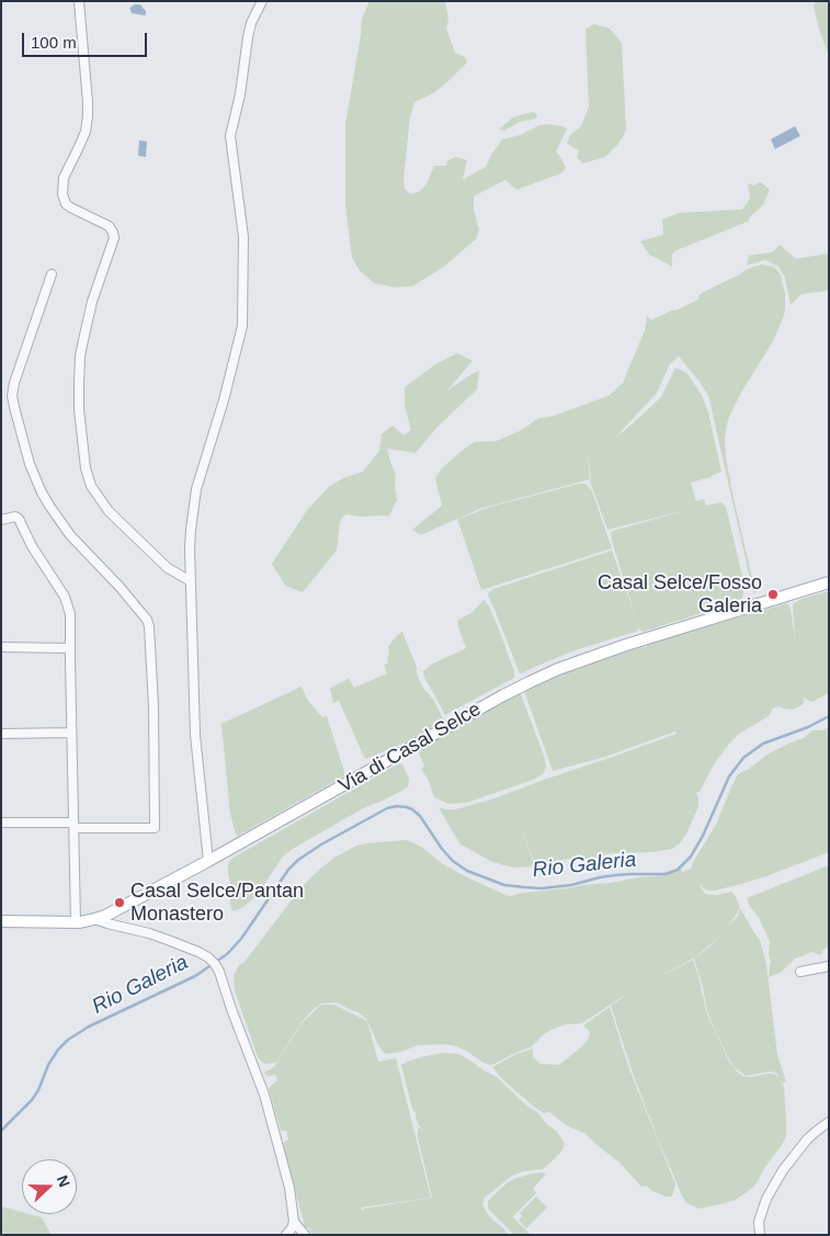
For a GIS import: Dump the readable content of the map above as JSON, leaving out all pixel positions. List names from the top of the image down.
{
  "streets": {
    "main road": ["Via di Casal Selce"]
  },
  "water": ["Rio Galeria"],
  "places": ["Casal Selce/Fosso Galeria", "Casal Selce/Pantan Monastero"],
  "scale_bar": "100 m",
  "north": "right"
}
